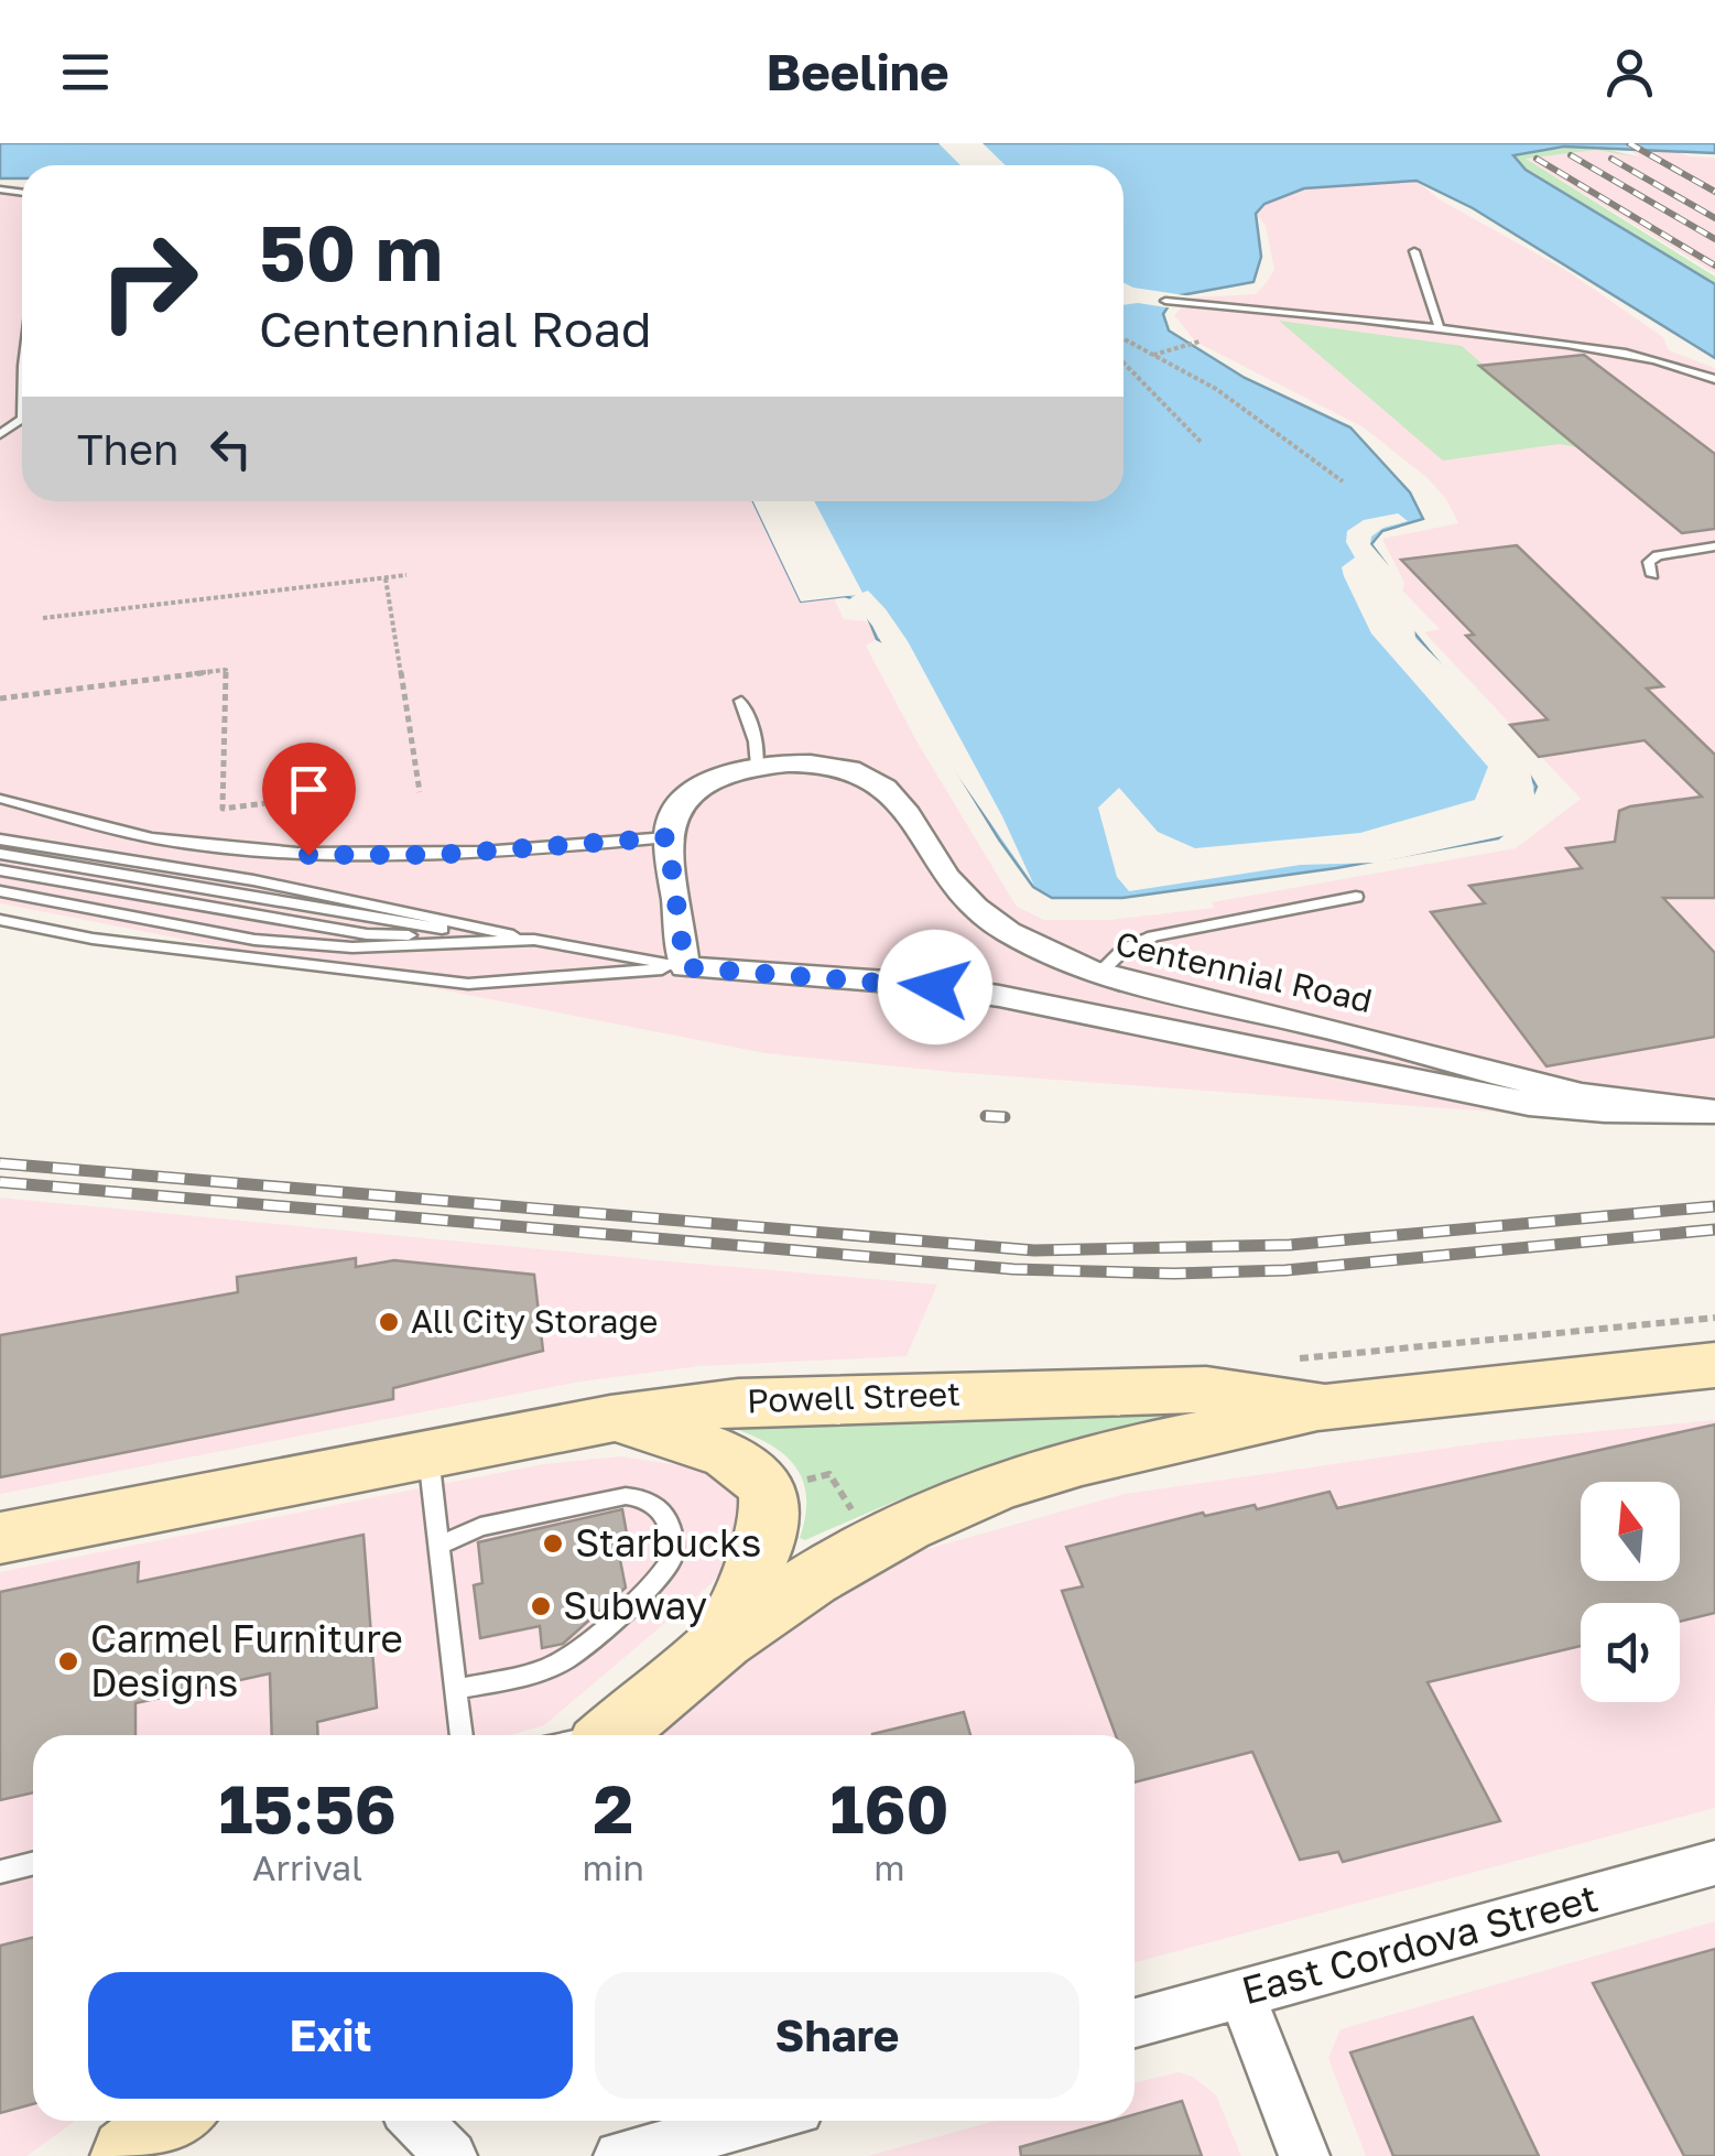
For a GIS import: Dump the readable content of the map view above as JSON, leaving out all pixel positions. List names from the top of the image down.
{
  "streets": {
    "main road": ["Powell Street"],
    "street": ["Centennial Road", "East Cordova Street"]
  },
  "places": [
    "All City Storage",
    "Starbucks",
    "Subway",
    "Carmel Furniture Designs"
  ],
  "north": "top",
  "page": {
    "header": "Beeline",
    "turn": ["50 m", "Centennial Road"],
    "then": "Then",
    "eta": [
      "15:56",
      "Arrival",
      "2",
      "min",
      "160",
      "m"
    ],
    "buttons": ["Exit", "Share"]
  }
}
